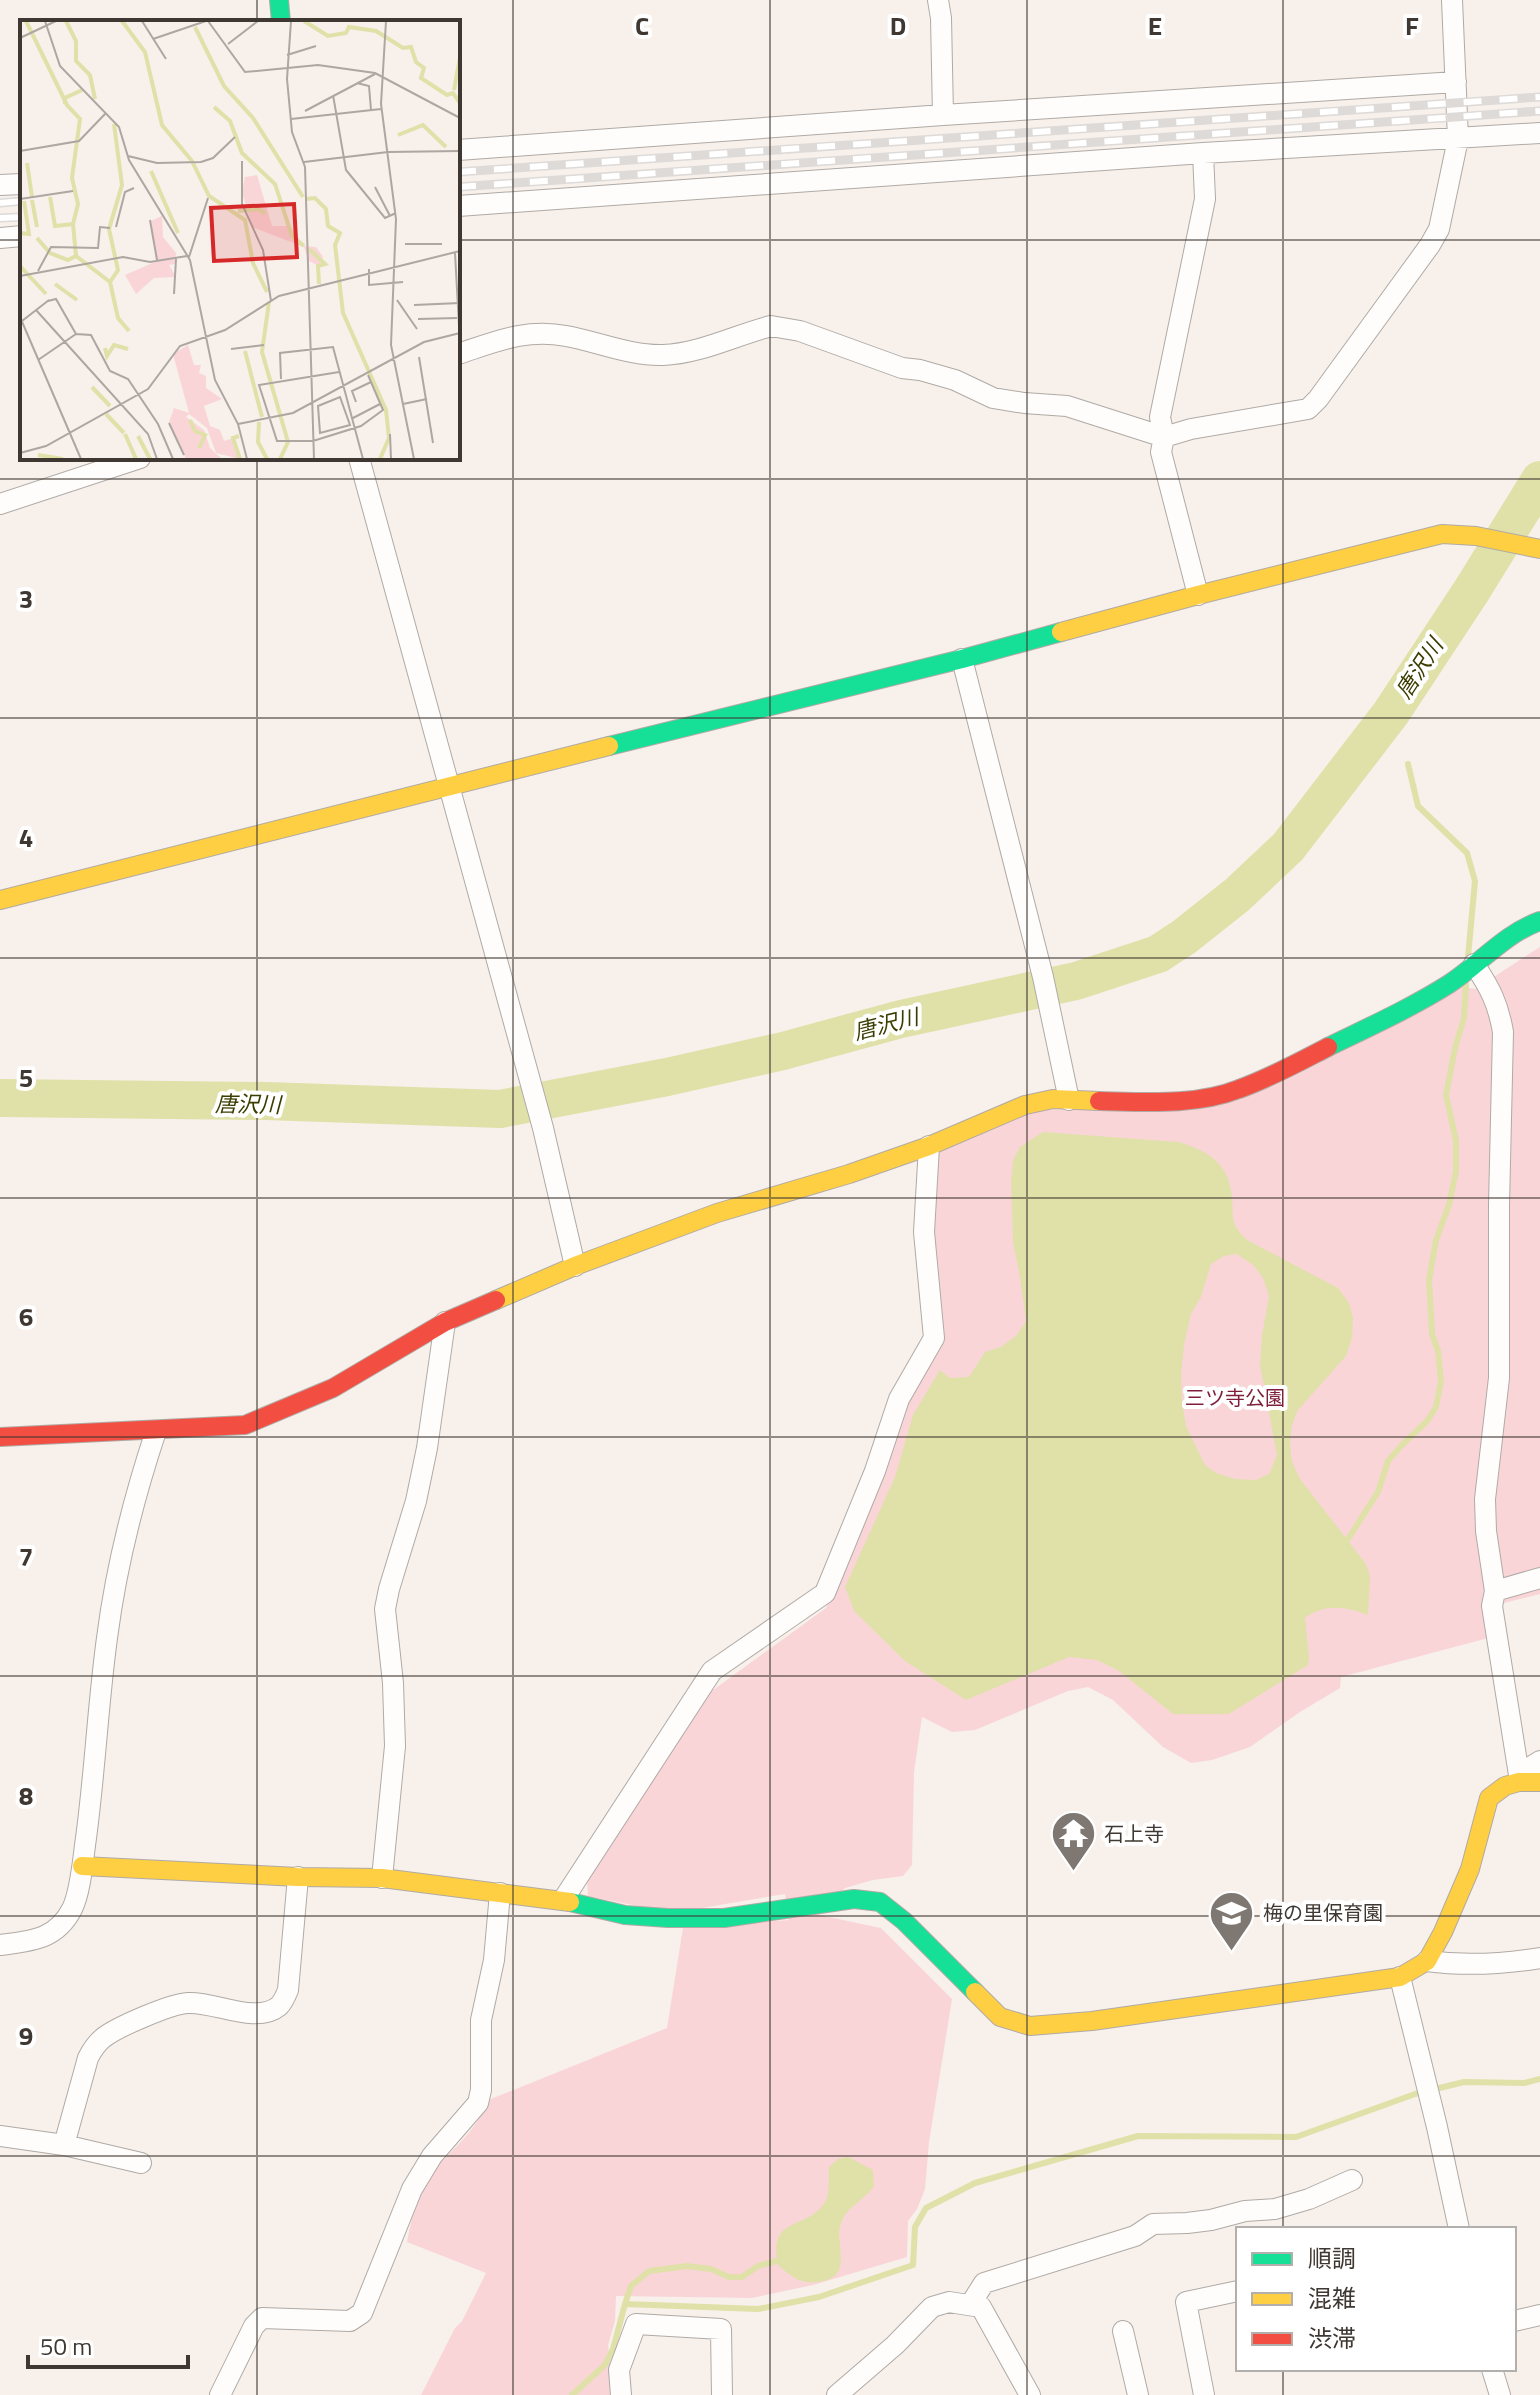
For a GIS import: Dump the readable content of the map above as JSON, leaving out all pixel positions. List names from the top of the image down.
{
  "water": ["唐沢川"],
  "parks": ["三ツ寺公園"],
  "places": {
    "temple": ["石上寺"],
    "school or university": ["梅の里保育園"]
  },
  "legend": ["順調", "混雑", "渋滞"],
  "scale_bar": "50 m",
  "grid": {
    "columns": [
      "C",
      "D",
      "E",
      "F"
    ],
    "rows": [
      "3",
      "4",
      "5",
      "6",
      "7",
      "8",
      "9"
    ]
  }
}
